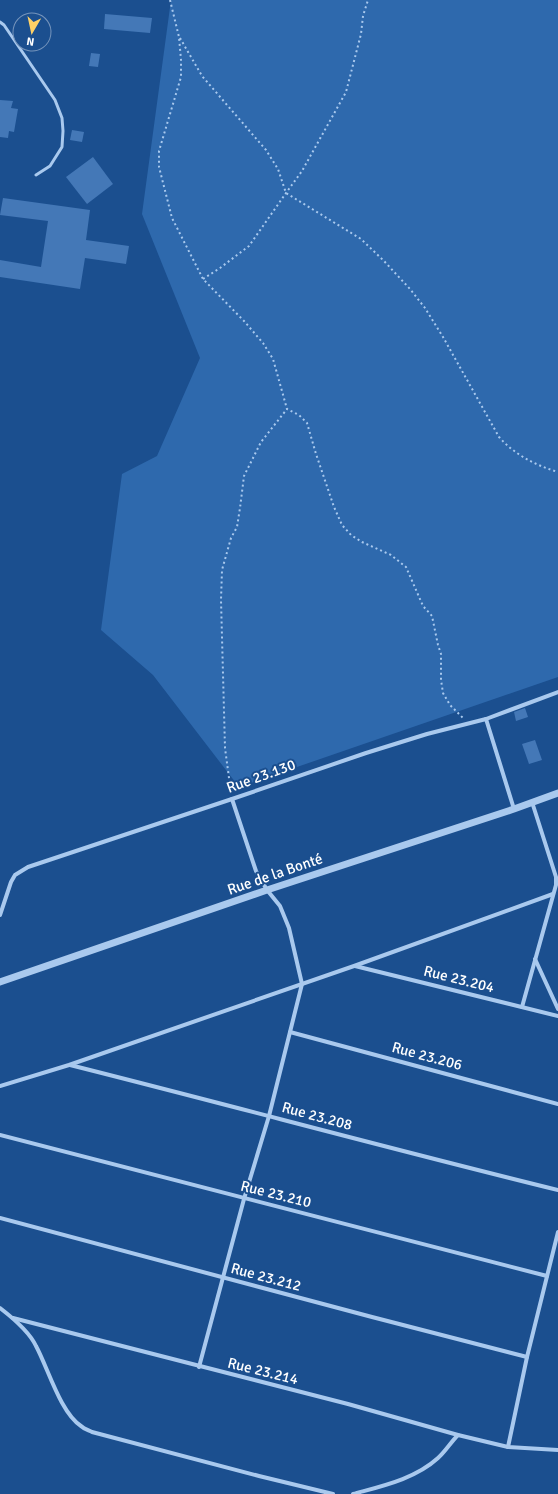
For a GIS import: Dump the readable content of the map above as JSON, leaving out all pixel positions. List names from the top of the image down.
{
  "streets": {
    "street": [
      "Rue 23.130",
      "Rue de la Bonté",
      "Rue 23.204",
      "Rue 23.206",
      "Rue 23.208",
      "Rue 23.210",
      "Rue 23.212",
      "Rue 23.214"
    ]
  },
  "north": "bottom"
}
